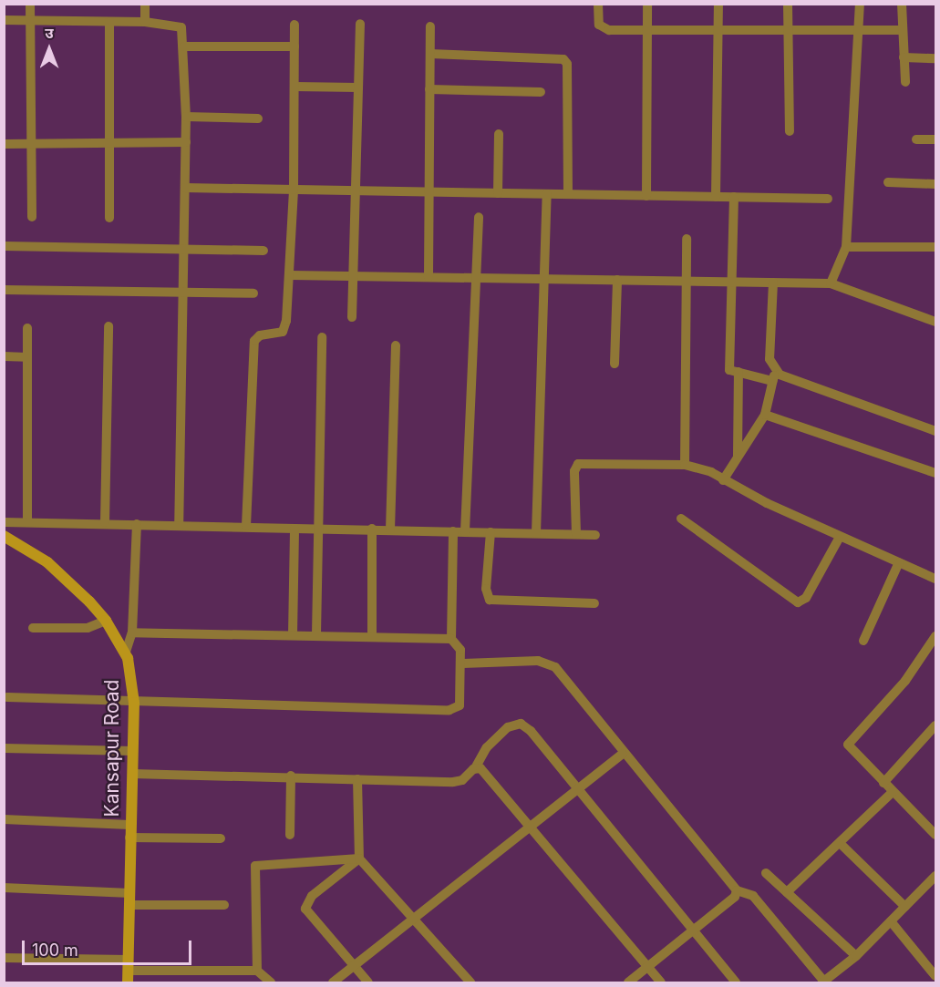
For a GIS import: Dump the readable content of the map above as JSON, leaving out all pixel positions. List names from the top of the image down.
{
  "streets": {
    "street": ["Kansapur Road"]
  },
  "scale_bar": "100 m",
  "north": "top"
}
